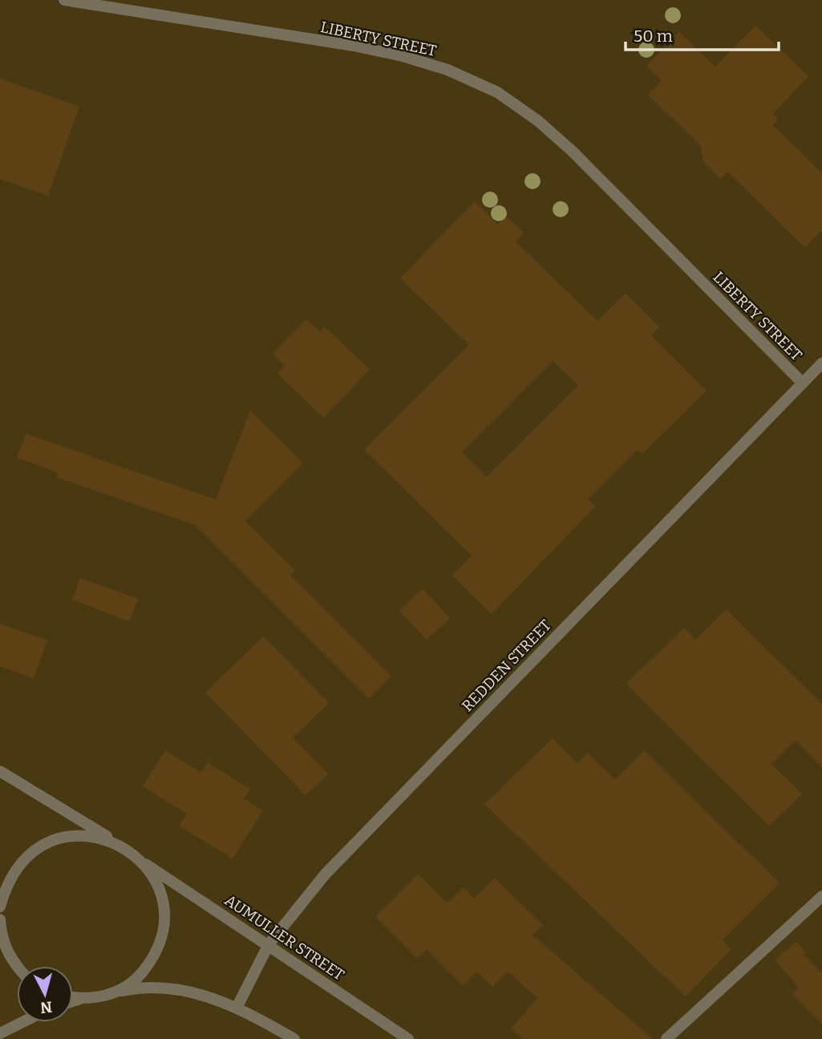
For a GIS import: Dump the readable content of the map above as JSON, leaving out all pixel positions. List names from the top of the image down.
{
  "streets": {
    "street": ["LIBERTY STREET", "REDDEN STREET", "AUMULLER STREET"]
  },
  "crossings": [
    ["LIBERTY STREET", "REDDEN STREET"],
    ["REDDEN STREET", "AUMULLER STREET"]
  ],
  "scale_bar": "50 m",
  "north": "bottom"
}
